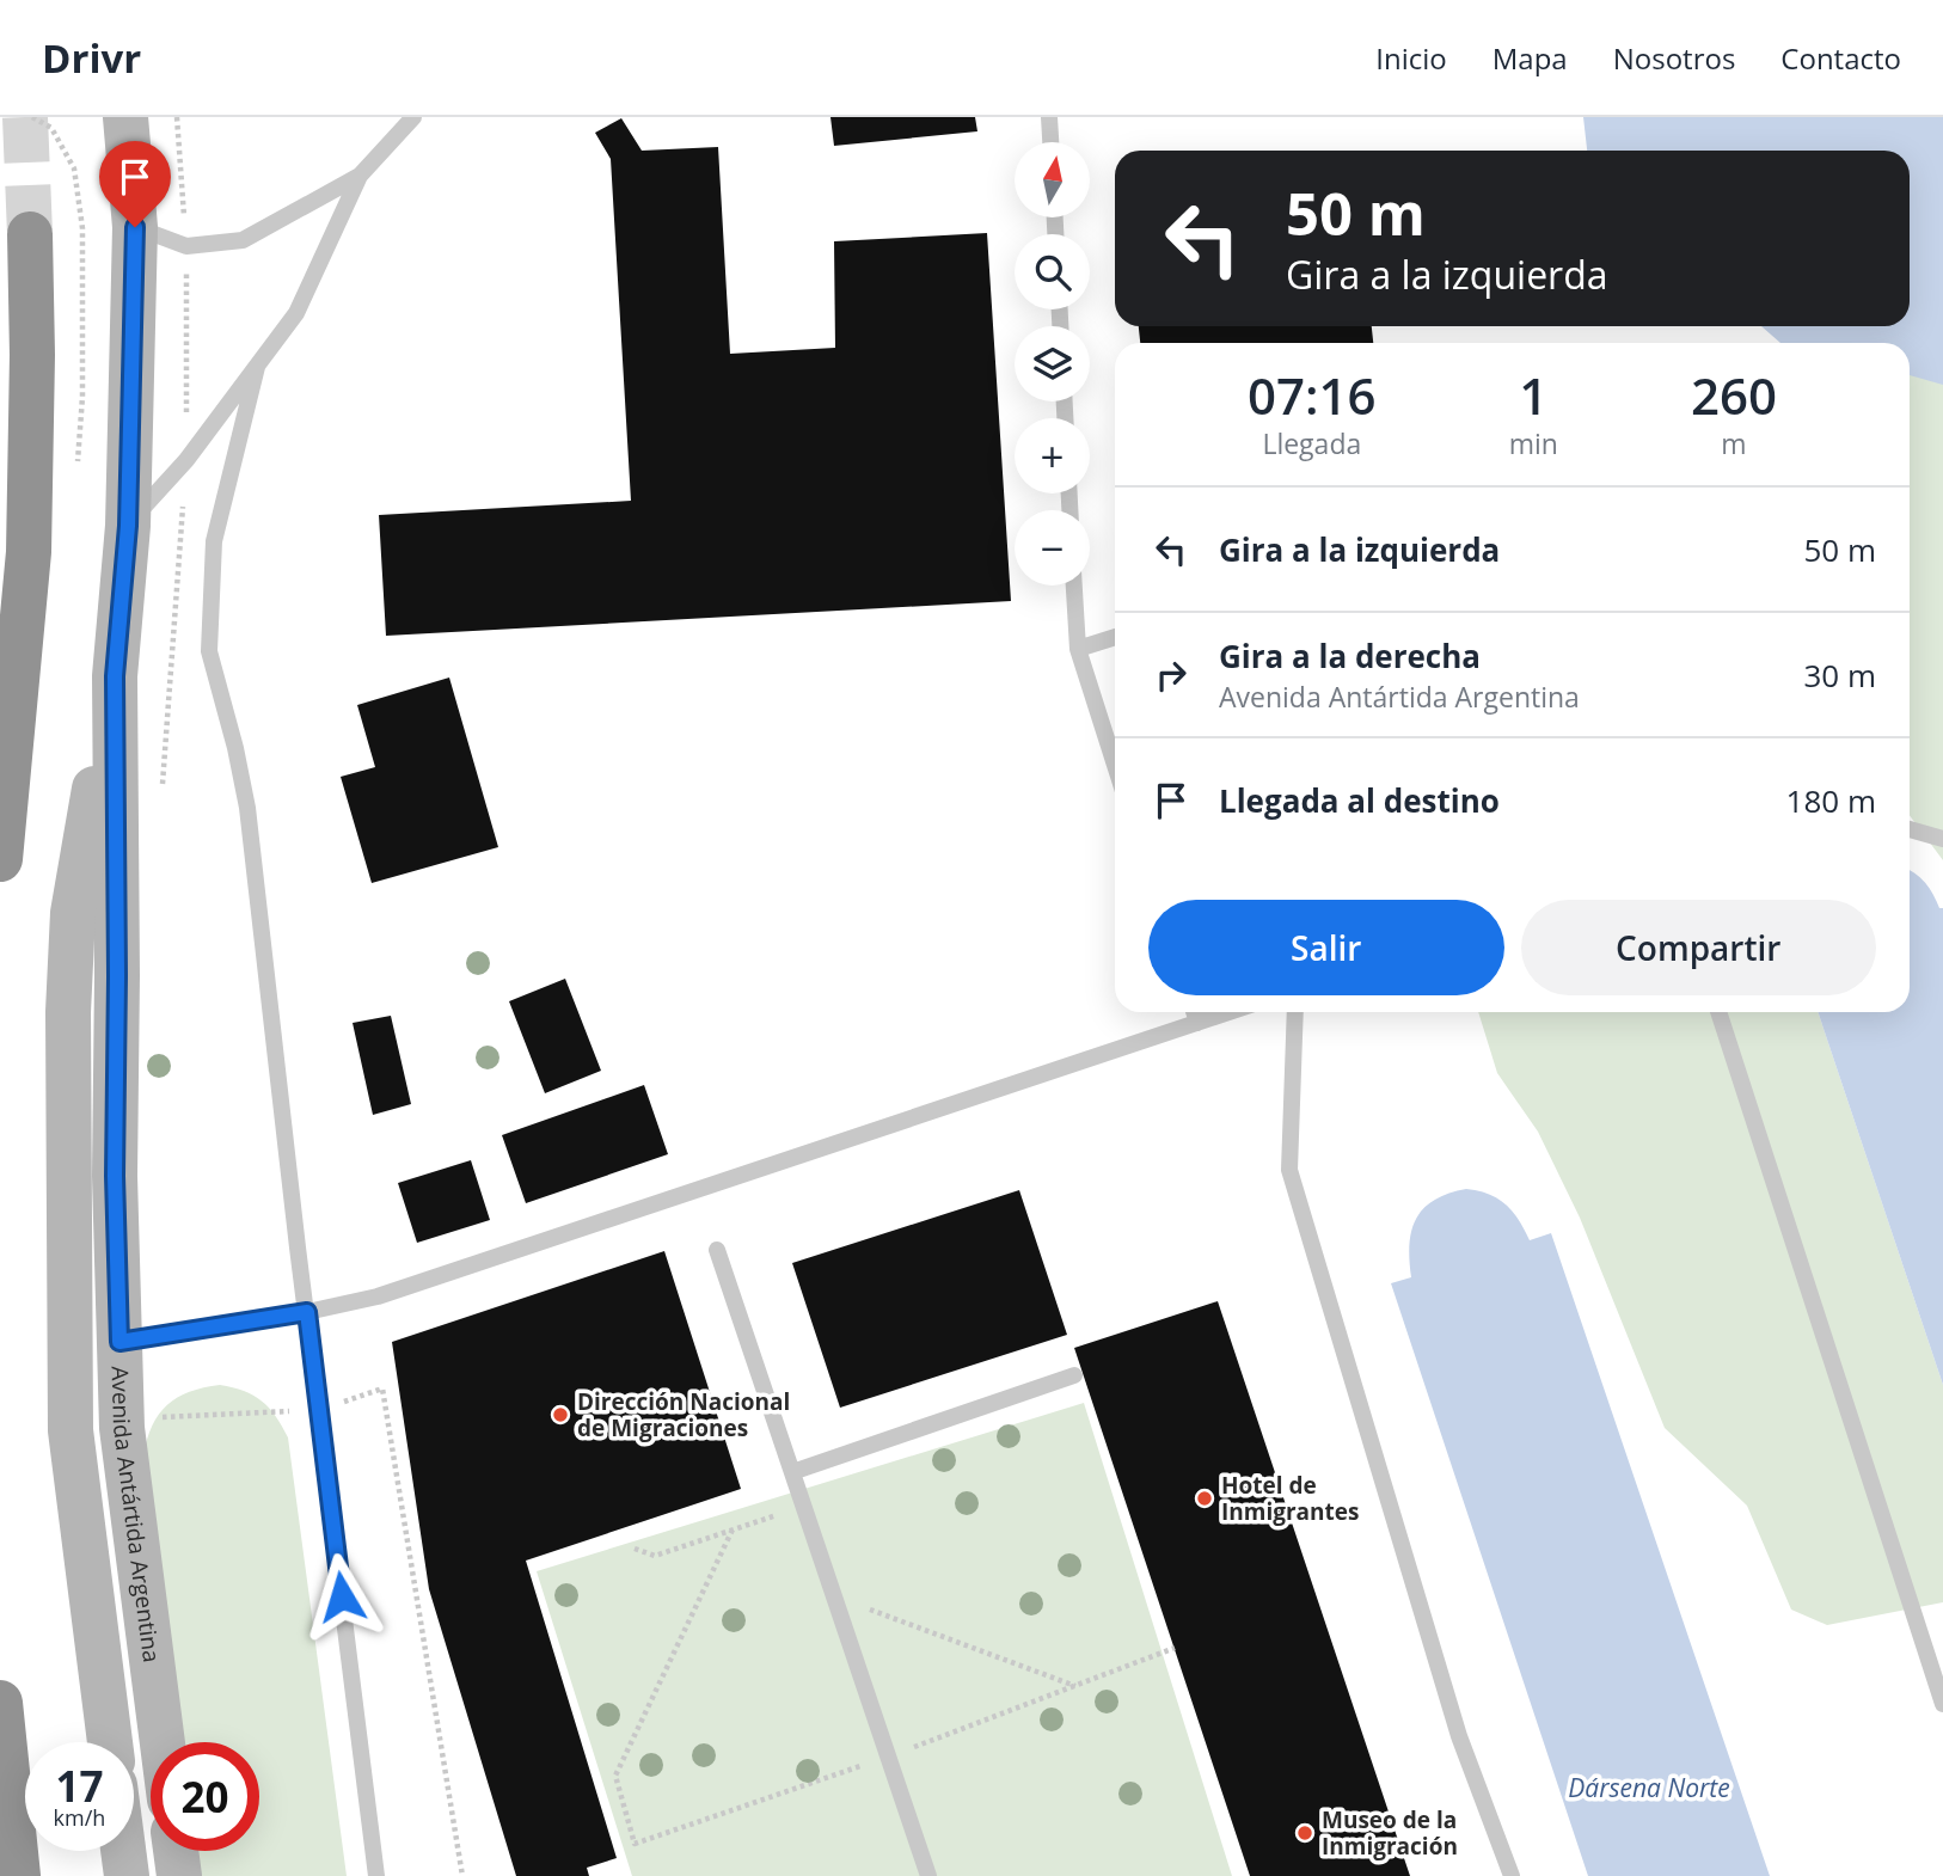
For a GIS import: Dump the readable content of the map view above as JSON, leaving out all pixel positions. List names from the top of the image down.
{
  "streets": {
    "main road": ["Avenida Antártida Argentina"]
  },
  "water": ["Dársena Norte"],
  "places": ["Dirección Nacional de Migraciones", "Hotel de Inmigrantes", "Museo de la Inmigración"],
  "north": "top",
  "page": {
    "header": "Drivr",
    "nav": [
      "Inicio",
      "Mapa",
      "Nosotros",
      "Contacto"
    ],
    "map_buttons": ["+", "−"],
    "turn": ["50 m", "Gira a la izquierda"],
    "eta": [
      "07:16",
      "Llegada",
      "1",
      "min",
      "260",
      "m"
    ],
    "list": [
      {
        "name": "Gira a la izquierda",
        "value": "50 m"
      },
      {
        "name": "Gira a la derecha",
        "note": "Avenida Antártida Argentina",
        "value": "30 m"
      },
      {
        "name": "Llegada al destino",
        "value": "180 m"
      }
    ],
    "buttons": ["Salir", "Compartir"],
    "speed": "17 km/h",
    "limit": "20"
  }
}
